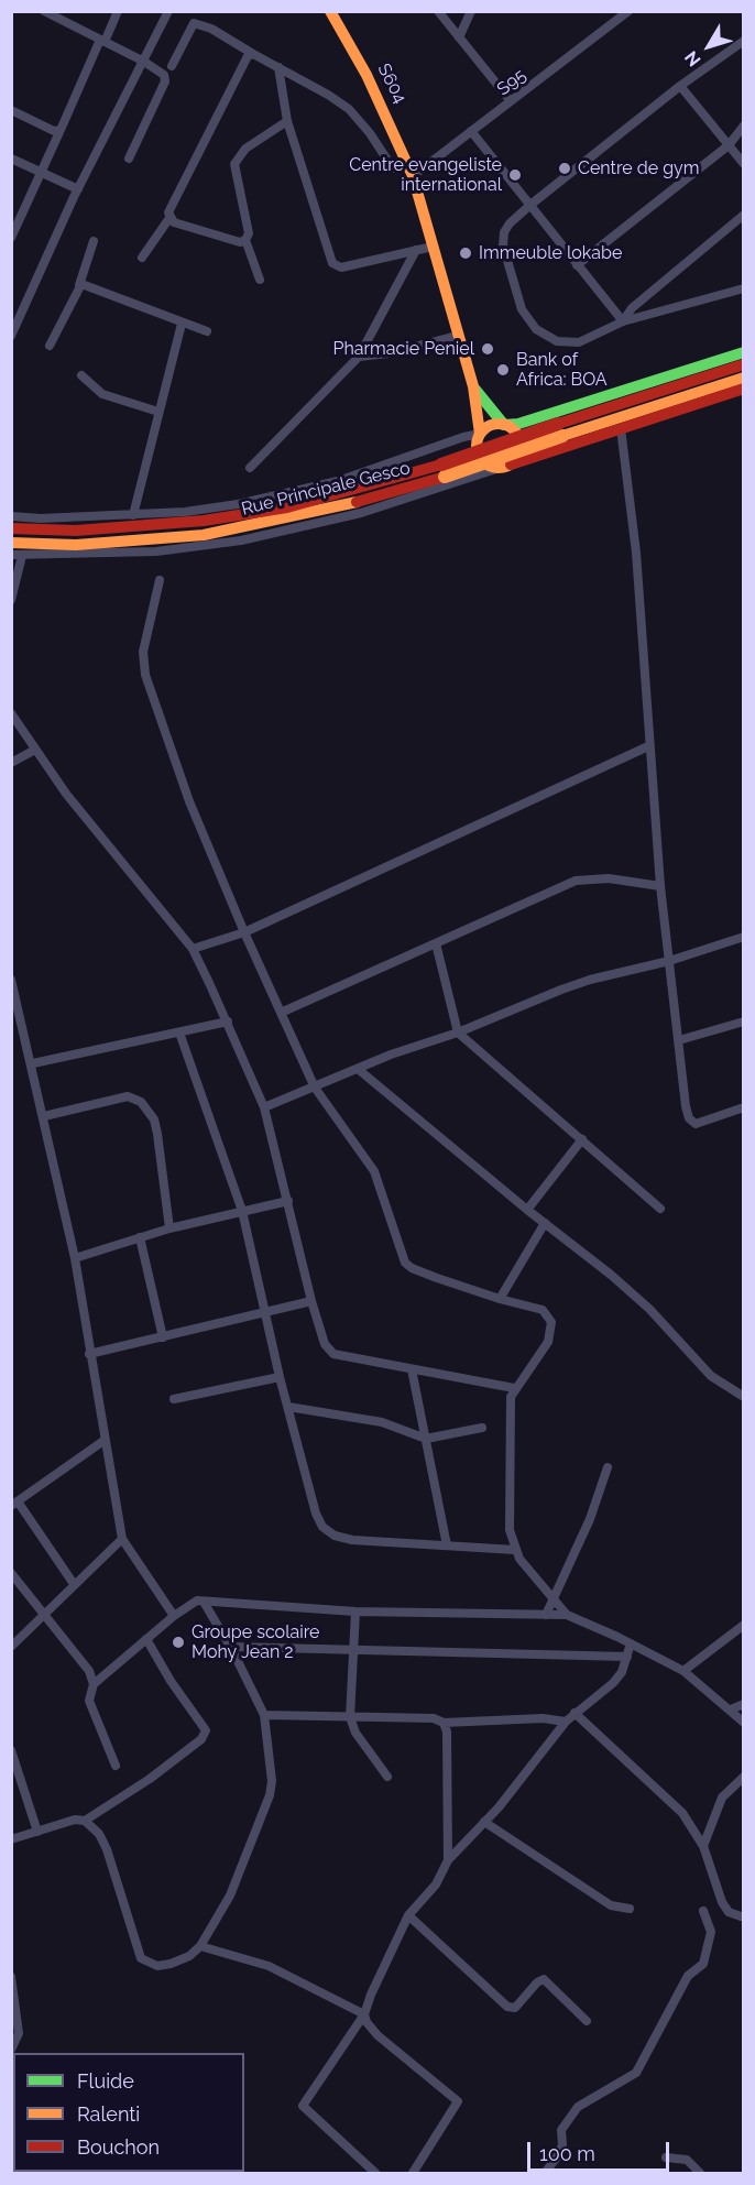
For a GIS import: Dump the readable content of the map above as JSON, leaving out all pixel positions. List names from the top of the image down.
{
  "streets": {
    "main road": ["S604", "Rue Principale Gesco"],
    "street": ["S95"]
  },
  "crossings": [
    ["S95", "S604"]
  ],
  "places": [
    "Centre de gym",
    "Centre evangeliste international",
    "Immeuble lokabe",
    "Pharmacie Peniel",
    "Bank of Africa: BOA",
    "Groupe scolaire Mohy Jean 2"
  ],
  "legend": ["Fluide", "Ralenti", "Bouchon"],
  "scale_bar": "100 m",
  "north": "bottom left"
}
